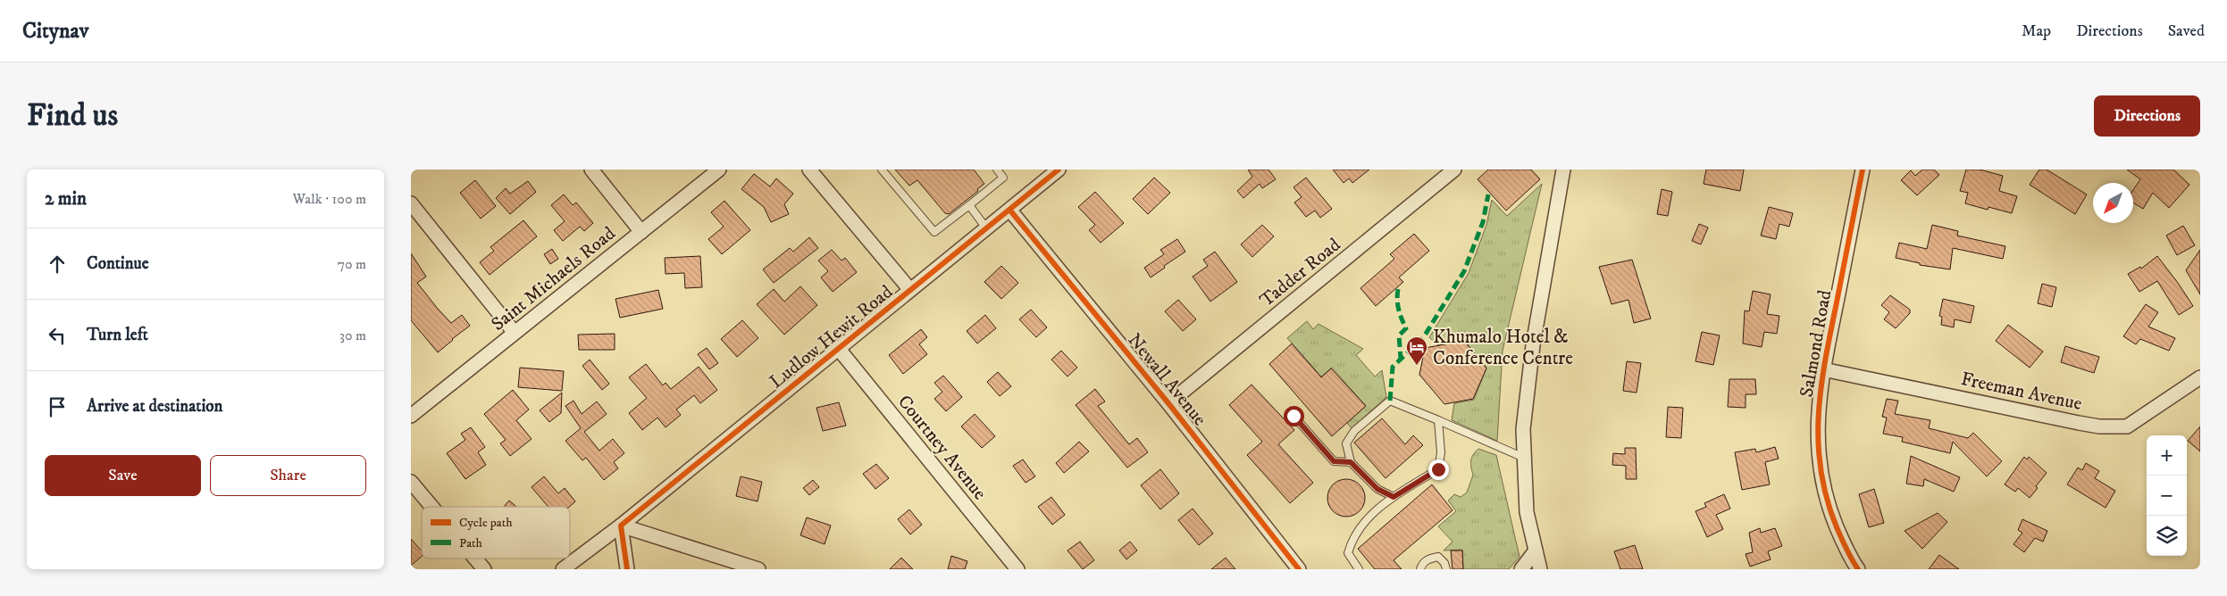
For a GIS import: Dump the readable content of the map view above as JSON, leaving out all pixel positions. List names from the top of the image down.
{
  "streets": {
    "street": [
      "Tadder Road",
      "Saint Michaels Road",
      "Ludlow Hewit Road",
      "Salmond Road",
      "Newall Avenue",
      "Freeman Avenue",
      "Courtney Avenue"
    ]
  },
  "crossings": [
    ["Tadder Road", "Newall Avenue"],
    ["Ludlow Hewit Road", "Newall Avenue"],
    ["Ludlow Hewit Road", "Courtney Avenue"],
    ["Salmond Road", "Freeman Avenue"]
  ],
  "places": {
    "hotel": ["Khumalo Hotel & Conference Centre"]
  },
  "legend": ["Cycle path", "Path"],
  "north": "bottom left",
  "page": {
    "header": "Citynav",
    "nav": ["Map", "Directions", "Saved"],
    "buttons": [
      "Directions",
      ["Save", "Share"]
    ],
    "title": "Find us",
    "heading": ["2 min", "Walk · 100 m"],
    "list": [
      ["Continue", "70 m"],
      ["Turn left", "30 m"],
      "Arrive at destination"
    ],
    "map_buttons": ["+", "−"]
  }
}
